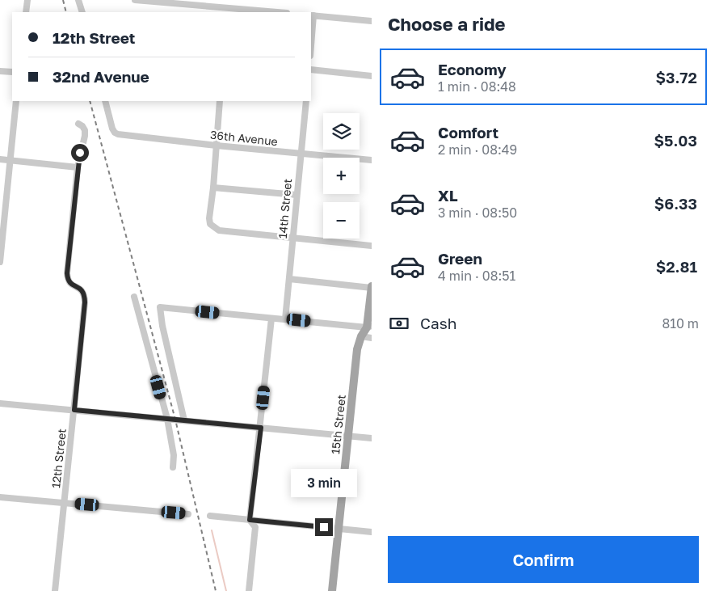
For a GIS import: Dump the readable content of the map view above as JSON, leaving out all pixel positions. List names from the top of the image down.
{
  "streets": {
    "main road": ["15th Street"],
    "street": ["36th Avenue", "14th Street", "12th Street"]
  },
  "crossings": [
    ["36th Avenue", "14th Street"]
  ],
  "page": {
    "heading": "Choose a ride",
    "banner": ["12th Street", "32nd Avenue"],
    "list": [
      {
        "name": "Economy",
        "note": "1 min · 08:48",
        "value": "$3.72"
      },
      {
        "name": "Comfort",
        "note": "2 min · 08:49",
        "value": "$5.03"
      },
      {
        "name": "XL",
        "note": "3 min · 08:50",
        "value": "$6.33"
      },
      {
        "name": "Green",
        "note": "4 min · 08:51",
        "value": "$2.81"
      }
    ],
    "map_buttons": ["+", "−"],
    "pay": ["Cash", "810 m"],
    "bubble": "3 min",
    "buttons": "Confirm"
  }
}
